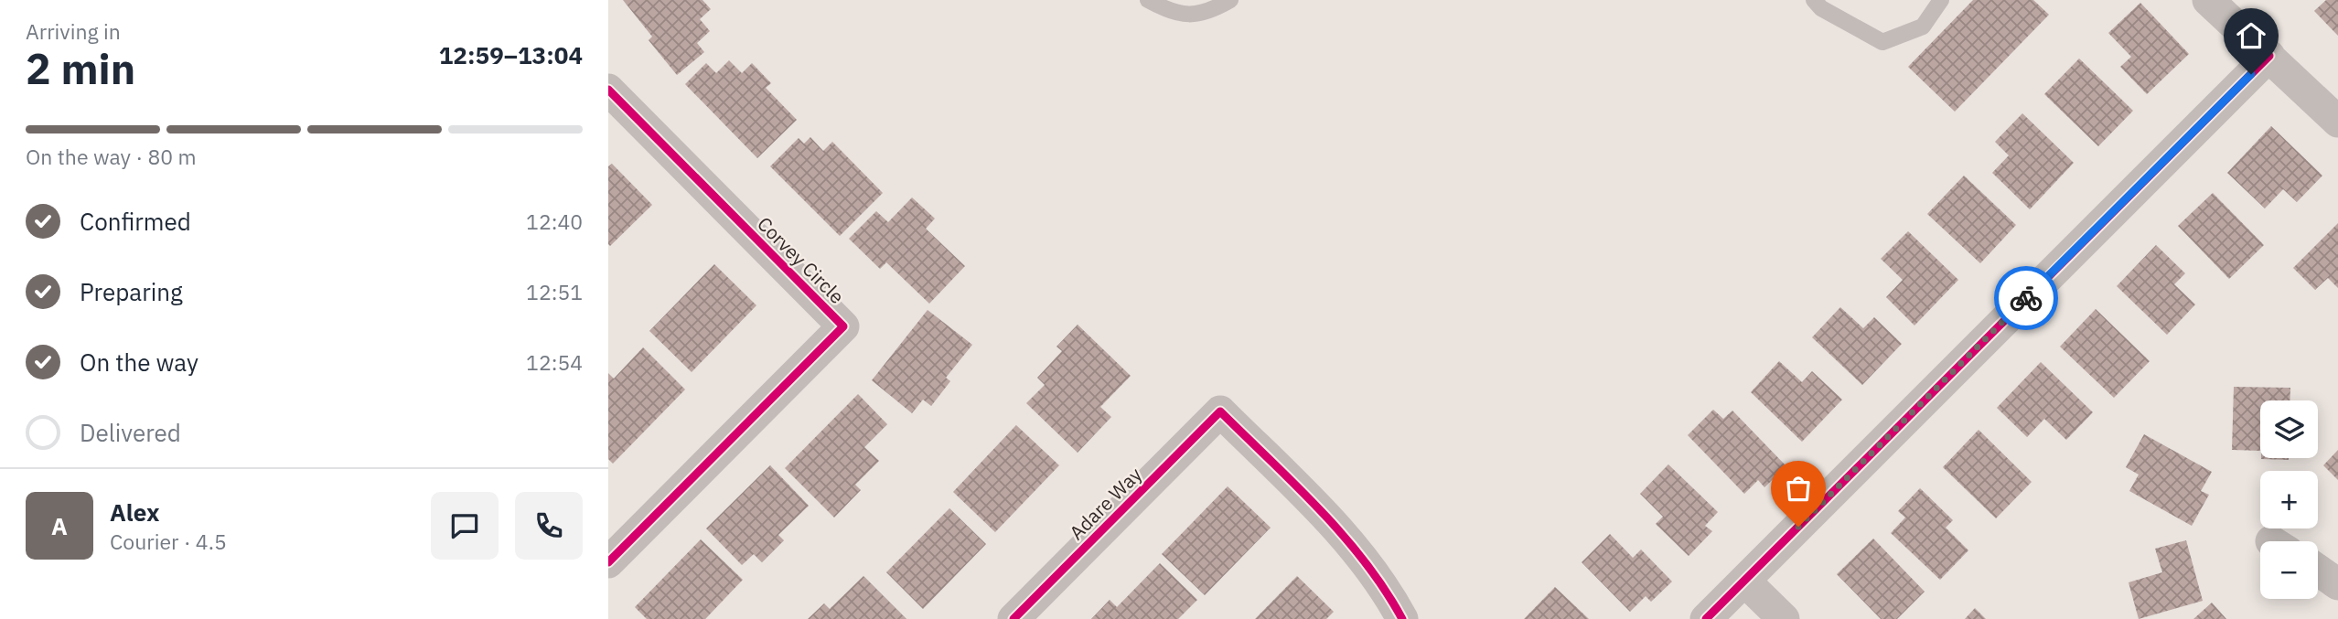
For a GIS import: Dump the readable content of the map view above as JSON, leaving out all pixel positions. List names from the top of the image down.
{
  "streets": {
    "street": ["Corvey Circle", "Adare Way"]
  },
  "page": {
    "heading": ["2 min", "Arriving in", "12:59–13:04"],
    "panel": ["Alex", "Courier · 4.5"],
    "bar": "On the way · 80 m",
    "list": [
      ["Confirmed", "12:40"],
      ["Preparing", "12:51"],
      ["On the way", "12:54"],
      "Delivered"
    ],
    "map_buttons": ["+", "−"],
    "round": "A"
  }
}
